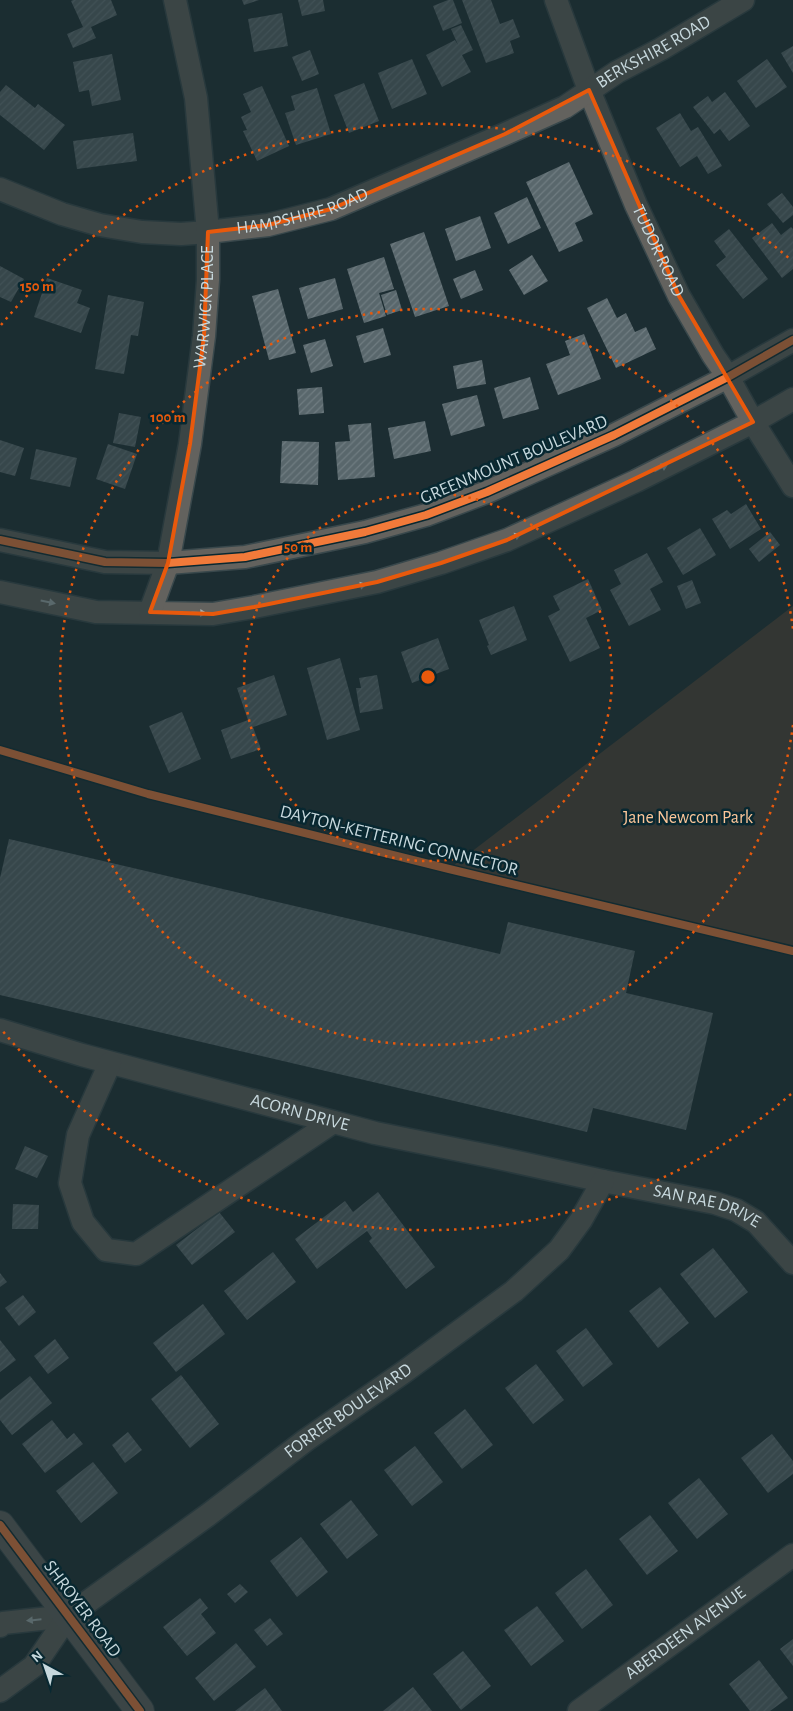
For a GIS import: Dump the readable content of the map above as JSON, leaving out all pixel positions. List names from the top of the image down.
{
  "streets": {
    "main road": ["SHROYER ROAD"],
    "street": [
      "BERKSHIRE ROAD",
      "HAMPSHIRE ROAD",
      "TUDOR ROAD",
      "WARWICK PLACE",
      "GREENMOUNT BOULEVARD",
      "ACORN DRIVE",
      "SAN RAE DRIVE",
      "FORRER BOULEVARD",
      "ABERDEEN AVENUE"
    ],
    "cycle path": ["DAYTON-KETTERING CONNECTOR"]
  },
  "crossings": [
    ["BERKSHIRE ROAD", "HAMPSHIRE ROAD"],
    ["BERKSHIRE ROAD", "TUDOR ROAD"],
    ["HAMPSHIRE ROAD", "TUDOR ROAD"],
    ["HAMPSHIRE ROAD", "WARWICK PLACE"],
    ["TUDOR ROAD", "GREENMOUNT BOULEVARD"],
    ["WARWICK PLACE", "GREENMOUNT BOULEVARD"],
    ["ACORN DRIVE", "SAN RAE DRIVE"],
    ["ACORN DRIVE", "FORRER BOULEVARD"],
    ["SAN RAE DRIVE", "FORRER BOULEVARD"],
    ["FORRER BOULEVARD", "SHROYER ROAD"]
  ],
  "parks": ["Jane Newcom Park"],
  "north": "top left",
  "rings": ["150 m", "100 m", "50 m"]
}
